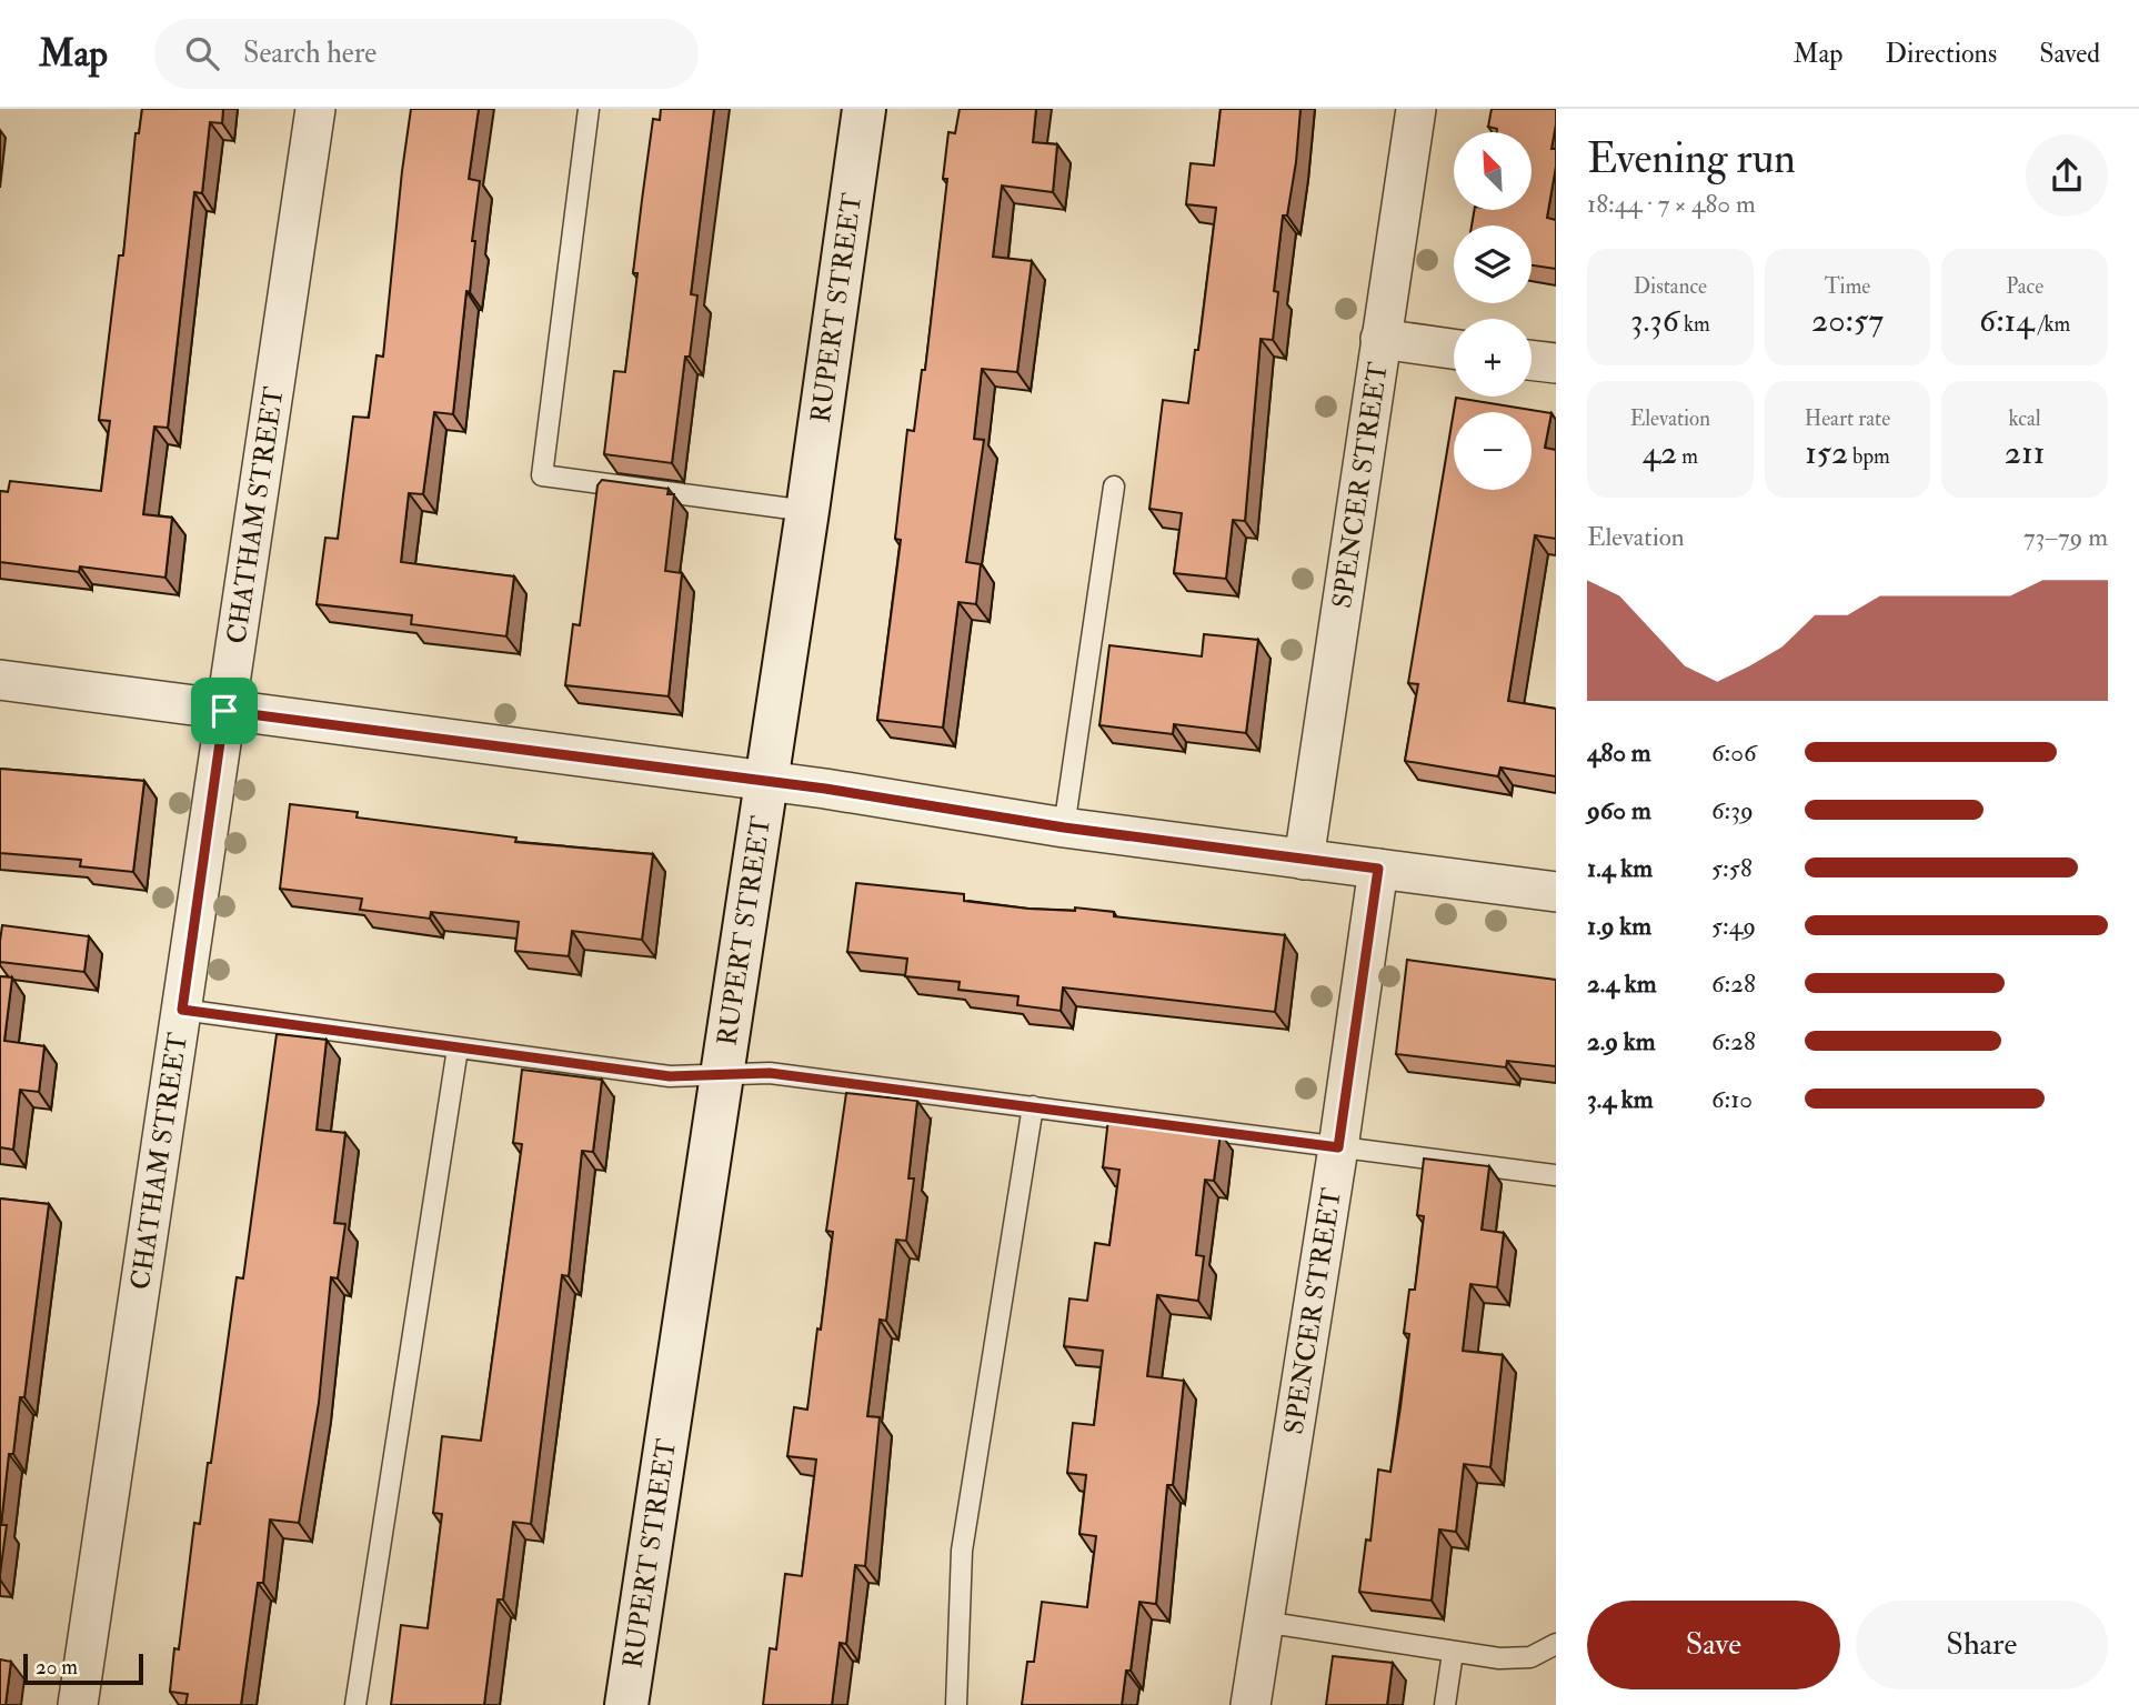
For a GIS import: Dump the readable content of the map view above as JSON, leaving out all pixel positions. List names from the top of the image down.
{
  "streets": {
    "street": ["RUPERT STREET", "SPENCER STREET", "CHATHAM STREET"]
  },
  "scale_bar": "20 m",
  "north": "top left",
  "page": {
    "header": "Map",
    "search": "Search here",
    "nav": ["Map", "Directions", "Saved"],
    "heading": ["Evening run", "18:44 · 7 × 480 m"],
    "map_buttons": ["+", "−"],
    "stats": [
      ["Distance", "3.36 km"],
      ["Time", "20:57"],
      ["Pace", "6:14 /km"],
      ["Elevation", "42 m"],
      ["Heart rate", "152 bpm"],
      ["kcal", "211"]
    ],
    "chart": ["Elevation", "73–79 m"],
    "list": [
      {
        "name": "480 m",
        "note": "6:06"
      },
      {
        "name": "960 m",
        "note": "6:39"
      },
      {
        "name": "1.4 km",
        "note": "5:58"
      },
      {
        "name": "1.9 km",
        "note": "5:49"
      },
      {
        "name": "2.4 km",
        "note": "6:28"
      },
      {
        "name": "2.9 km",
        "note": "6:28"
      },
      {
        "name": "3.4 km",
        "note": "6:10"
      }
    ],
    "buttons": ["Save", "Share"],
    "scale": "20 m"
  }
}
